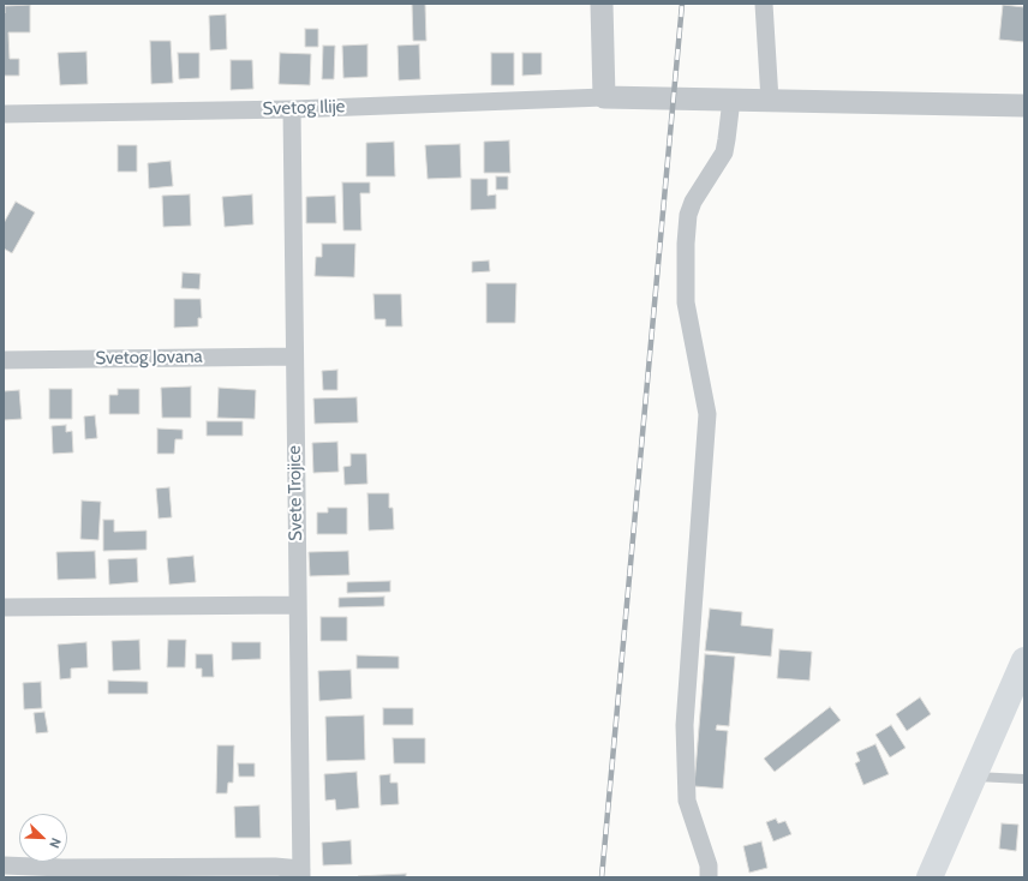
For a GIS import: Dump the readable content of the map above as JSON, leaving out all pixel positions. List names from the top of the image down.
{
  "streets": {
    "street": ["Svetog Ilije", "Svetog Jovana", "Svete Trojice"]
  },
  "crossings": [
    ["Svetog Ilije", "Svete Trojice"],
    ["Svetog Jovana", "Svete Trojice"]
  ],
  "north": "bottom right"
}
